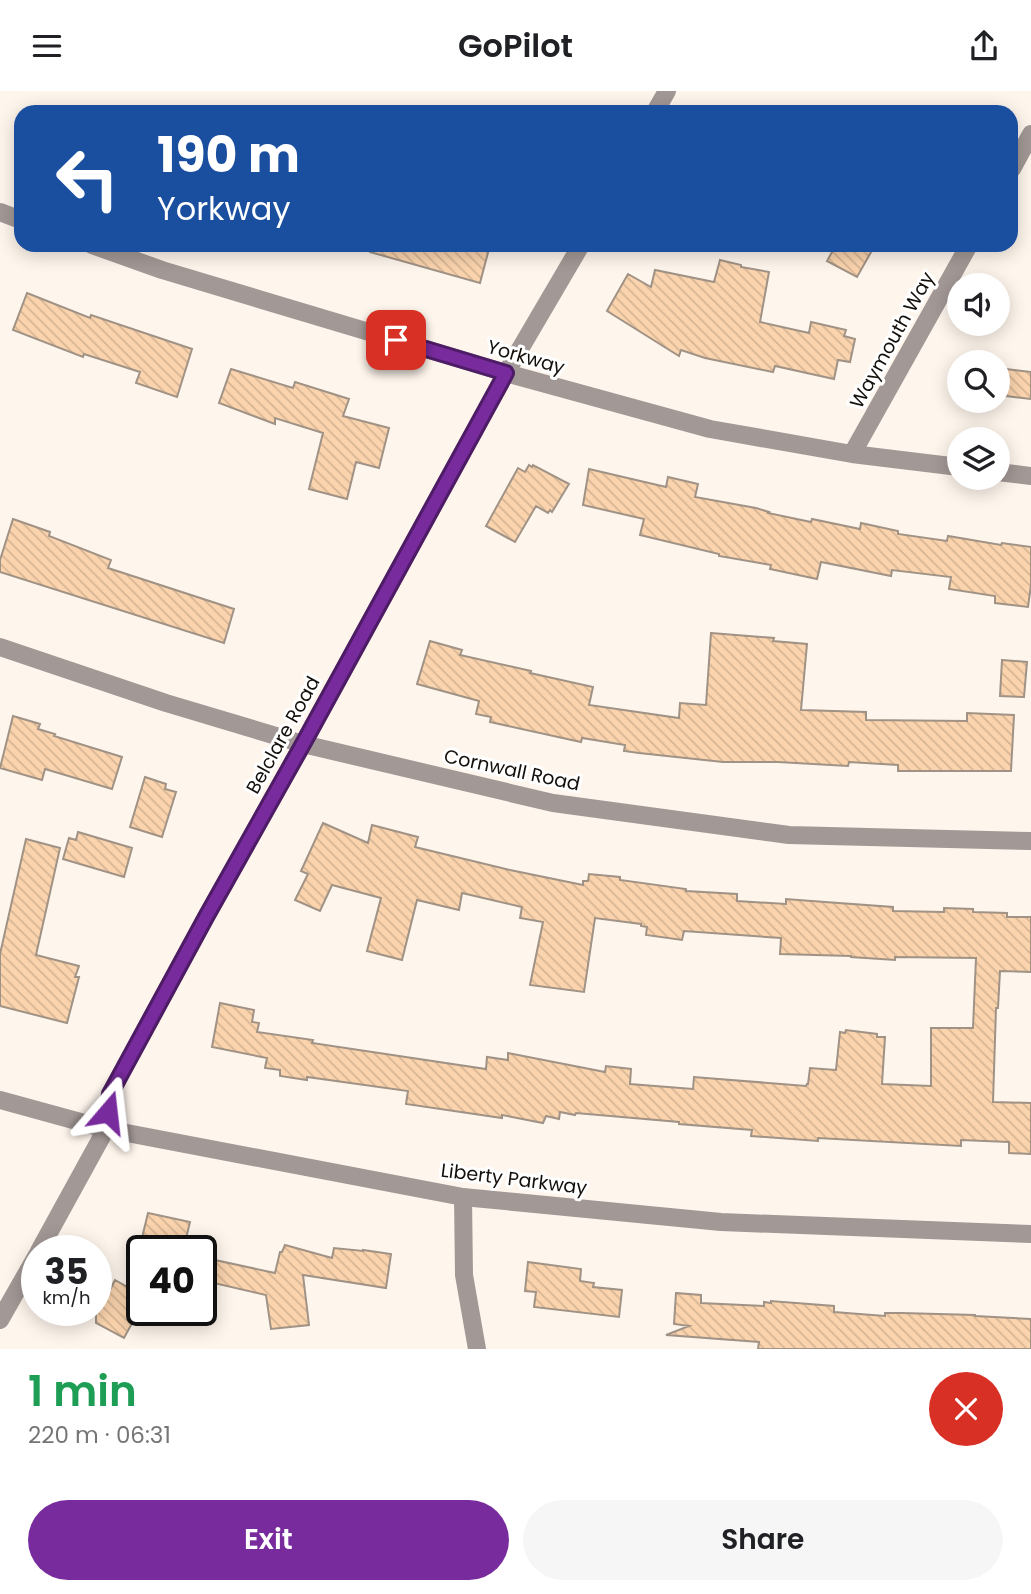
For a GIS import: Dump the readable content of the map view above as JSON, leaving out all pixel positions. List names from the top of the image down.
{
  "streets": {
    "street": [
      "Waymouth Way",
      "Yorkway",
      "Belclare Road",
      "Cornwall Road",
      "Liberty Parkway"
    ]
  },
  "crossings": [
    ["Waymouth Way", "Yorkway"],
    ["Yorkway", "Belclare Road"],
    ["Belclare Road", "Cornwall Road"],
    ["Belclare Road", "Liberty Parkway"]
  ],
  "page": {
    "header": "GoPilot",
    "turn": ["190 m", "Yorkway"],
    "speed": "35 km/h",
    "limit": "40",
    "heading": ["1 min", "220 m · 06:31"],
    "buttons": ["Exit", "Share"]
  }
}
